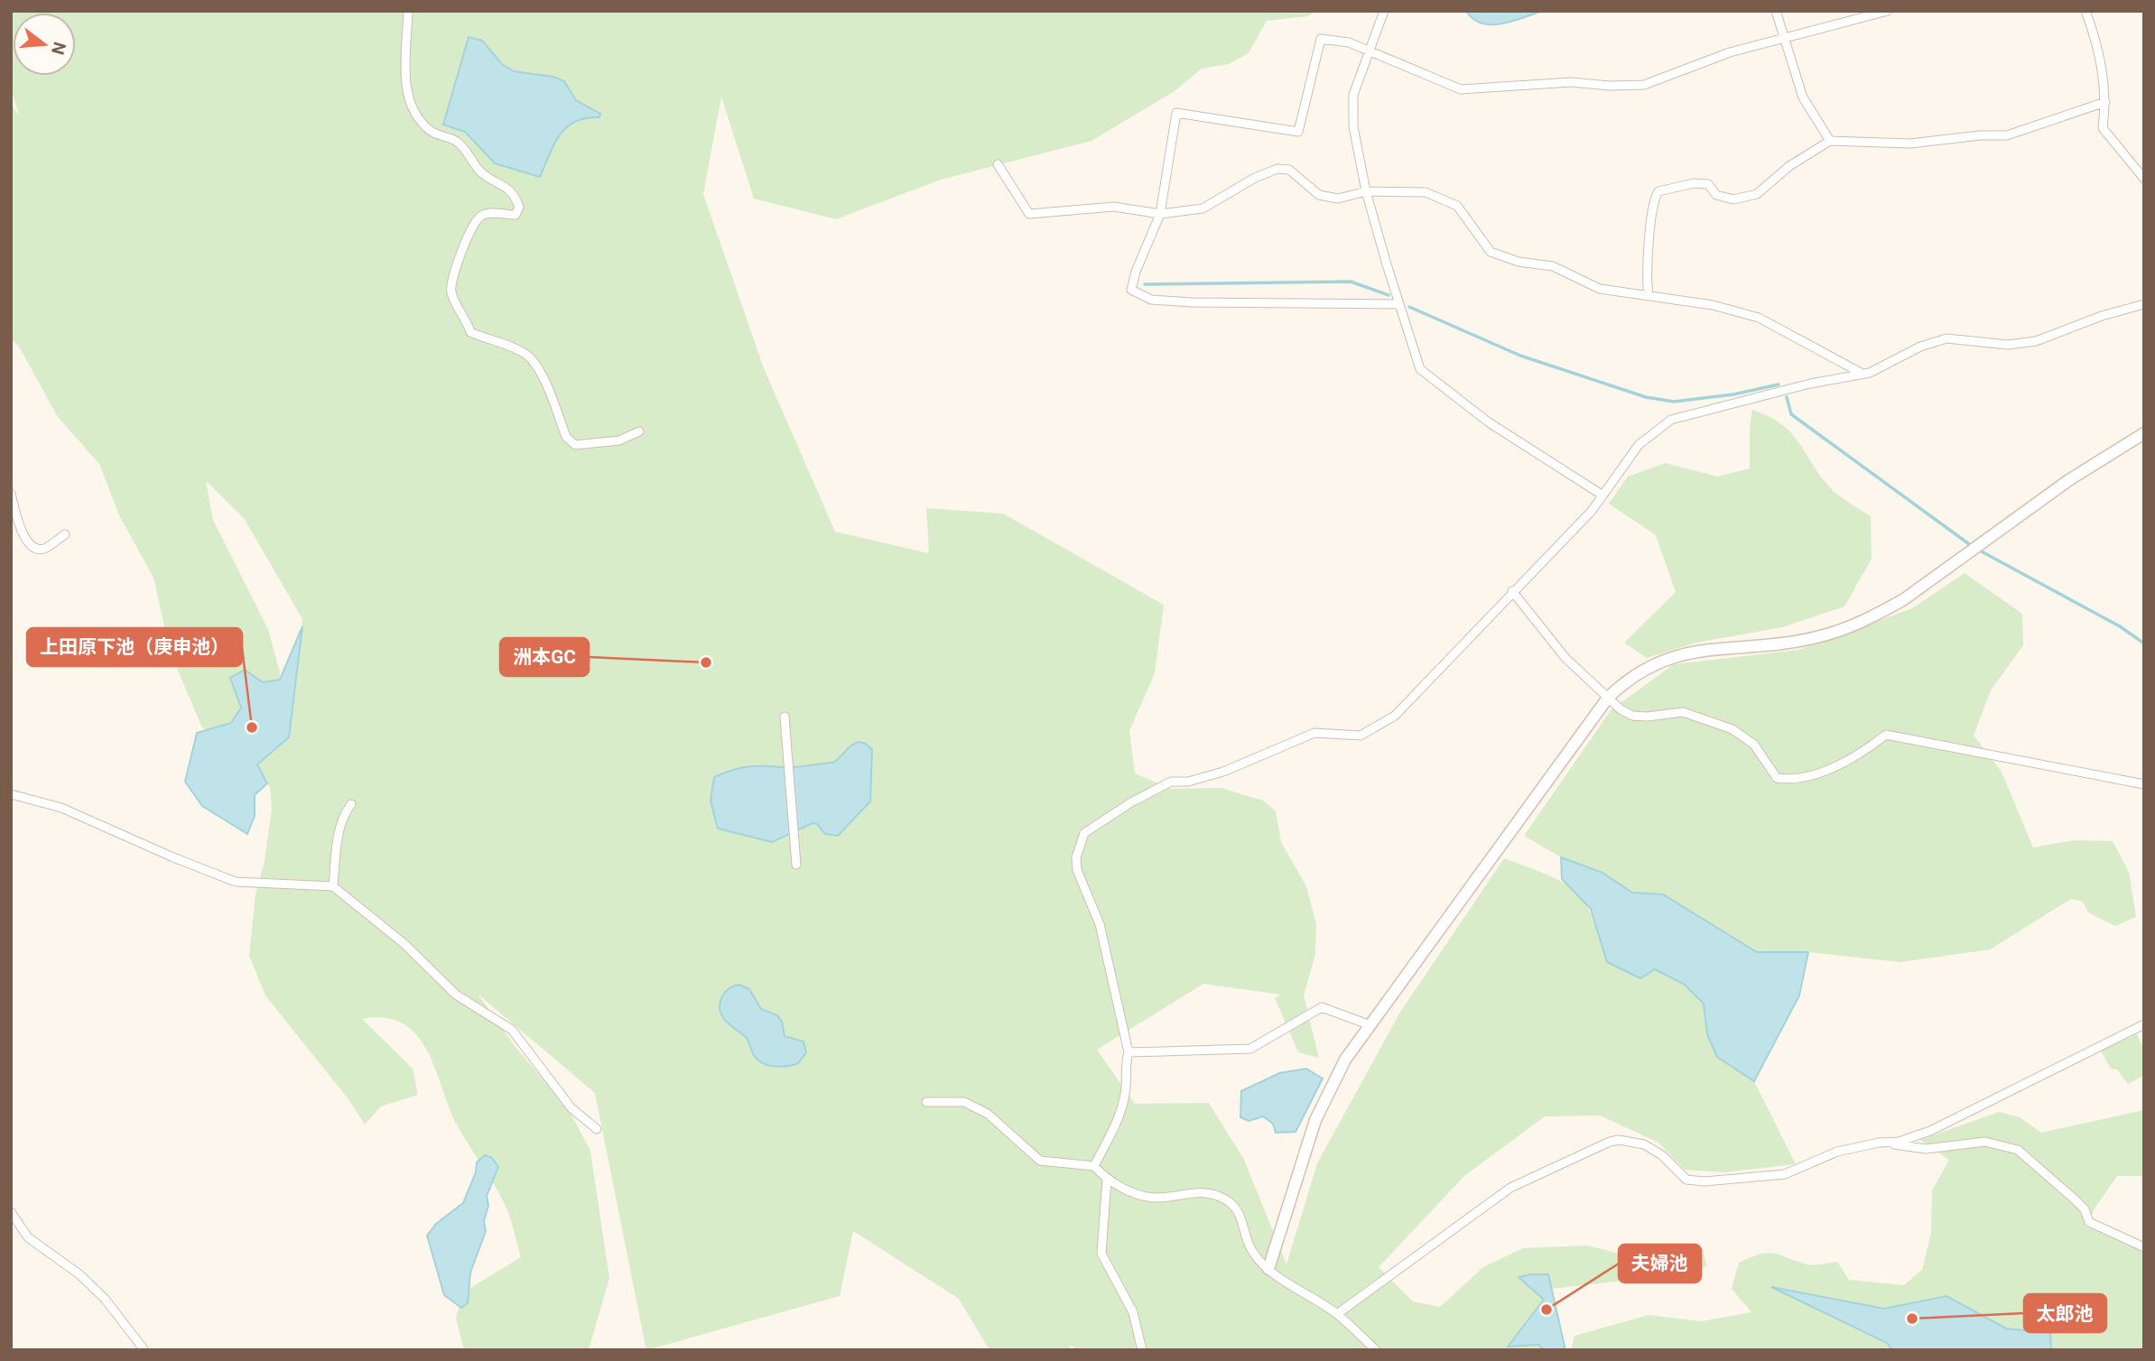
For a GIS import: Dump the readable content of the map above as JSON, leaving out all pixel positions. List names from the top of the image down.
{
  "places": [
    "洲本GC",
    "上田原下池（庚申池）",
    "夫婦池",
    "太郎池"
  ],
  "north": "right"
}
